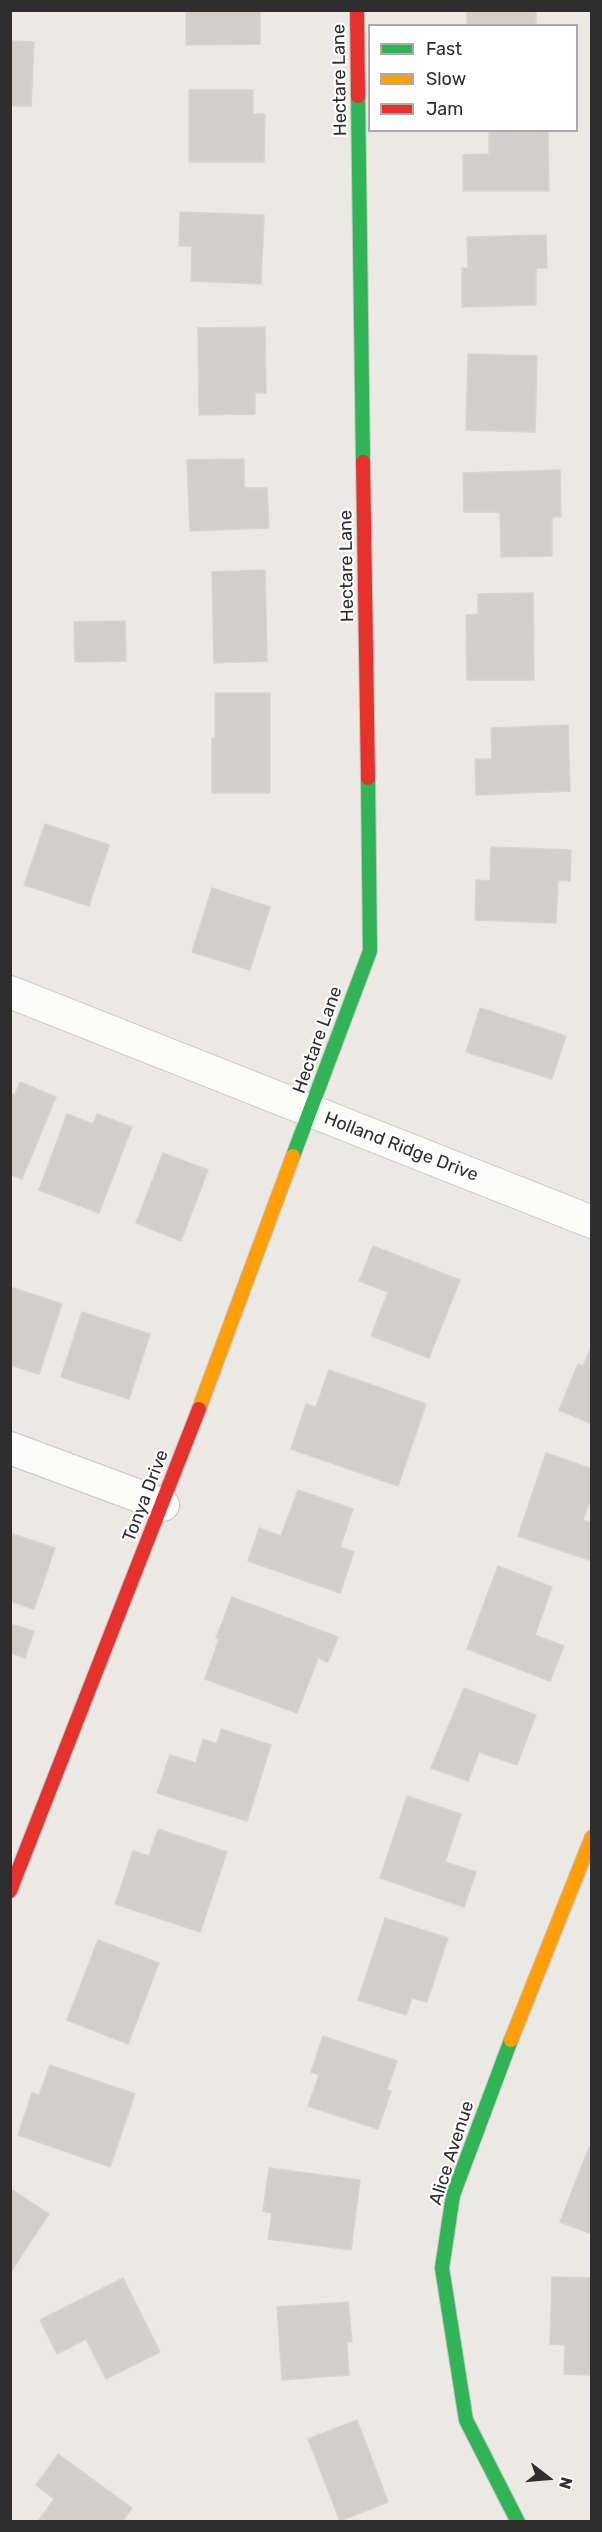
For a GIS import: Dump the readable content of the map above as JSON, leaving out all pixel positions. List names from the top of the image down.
{
  "streets": {
    "street": [
      "Hectare Lane",
      "Holland Ridge Drive",
      "Tonya Drive",
      "Alice Avenue"
    ]
  },
  "crossings": [
    ["Hectare Lane", "Holland Ridge Drive"],
    ["Hectare Lane", "Tonya Drive"],
    ["Holland Ridge Drive", "Tonya Drive"]
  ],
  "legend": ["Fast", "Slow", "Jam"],
  "north": "right"
}
